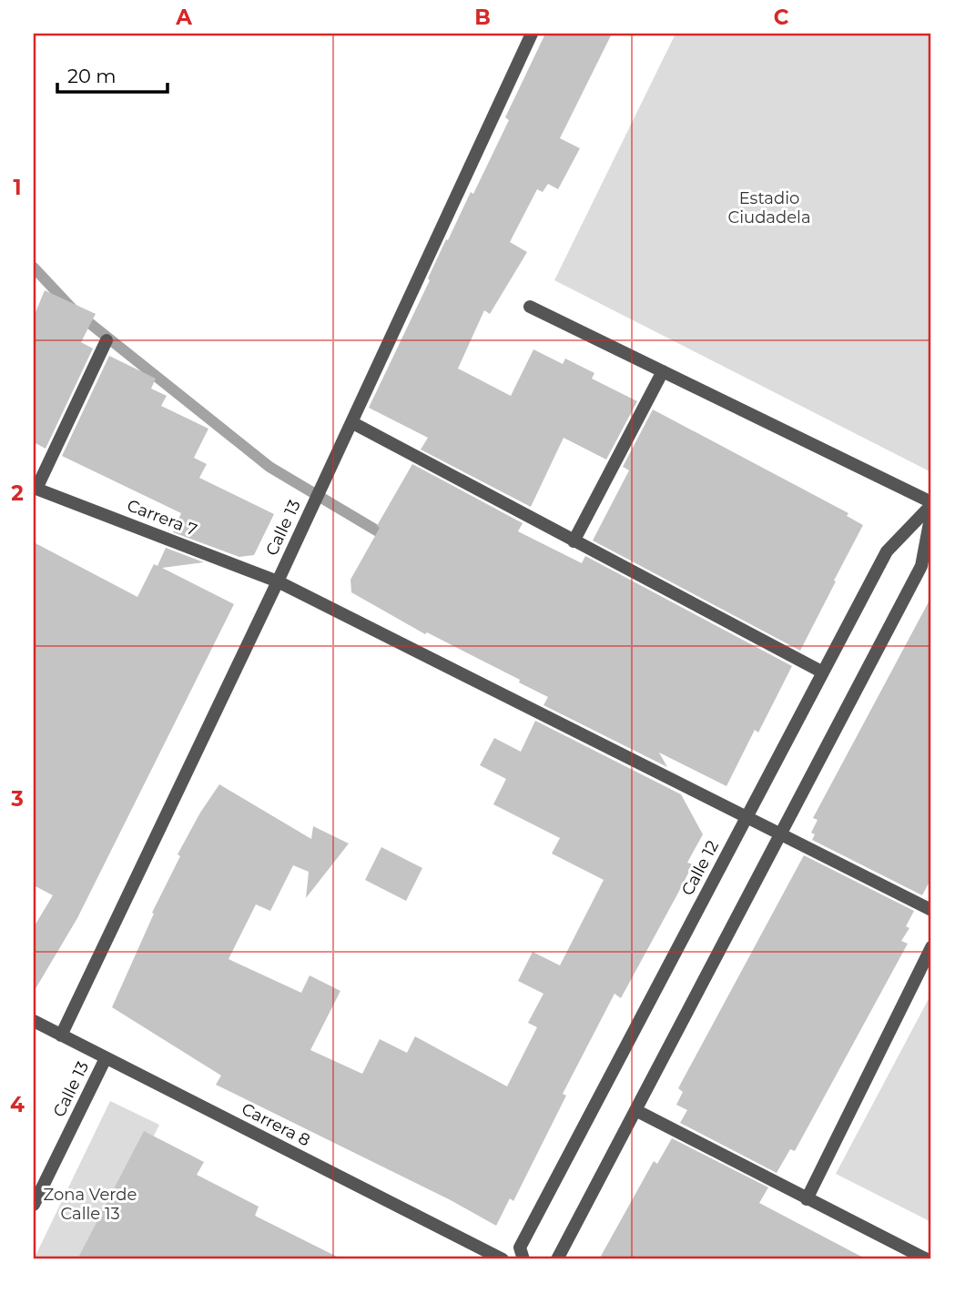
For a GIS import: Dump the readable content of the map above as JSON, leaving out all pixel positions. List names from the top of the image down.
{
  "streets": {
    "street": [
      "Carrera 7",
      "Calle 13",
      "Calle 12",
      "Carrera 8"
    ]
  },
  "crossings": [
    ["Carrera 7", "Calle 13"],
    ["Carrera 7", "Calle 12"],
    ["Calle 13", "Carrera 8"]
  ],
  "parks": ["Estadio Ciudadela", "Zona Verde Calle 13"],
  "scale_bar": "20 m",
  "grid": {
    "columns": ["A", "B", "C"],
    "rows": [
      "1",
      "2",
      "3",
      "4"
    ]
  }
}
